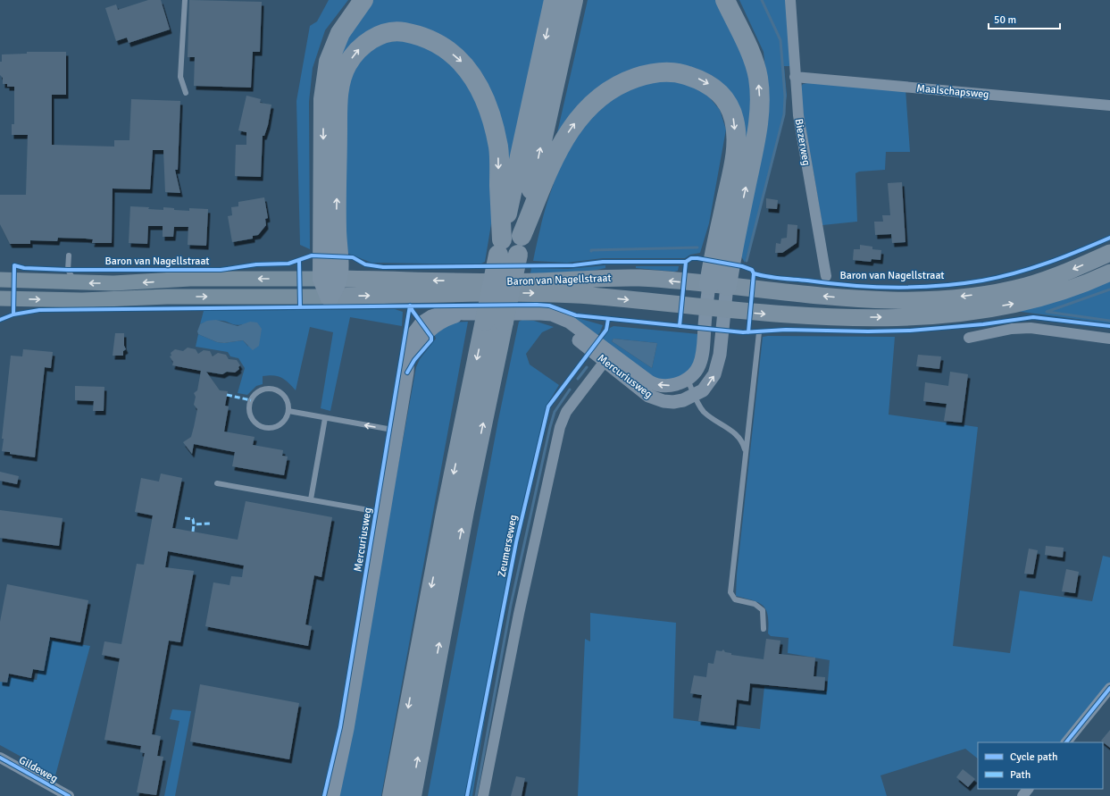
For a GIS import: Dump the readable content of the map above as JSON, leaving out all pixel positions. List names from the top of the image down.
{
  "streets": {
    "main road": ["Baron van Nagellstraat"],
    "street": [
      "Maalschapsweg",
      "Biezerweg",
      "Mercuriusweg",
      "Gildeweg"
    ],
    "cycle path": ["Zeumerseweg"]
  },
  "crossings": [
    ["Maalschapsweg", "Biezerweg"],
    ["Baron van Nagellstraat", "Mercuriusweg"]
  ],
  "legend": ["Cycle path", "Path"],
  "scale_bar": "50 m"
}
